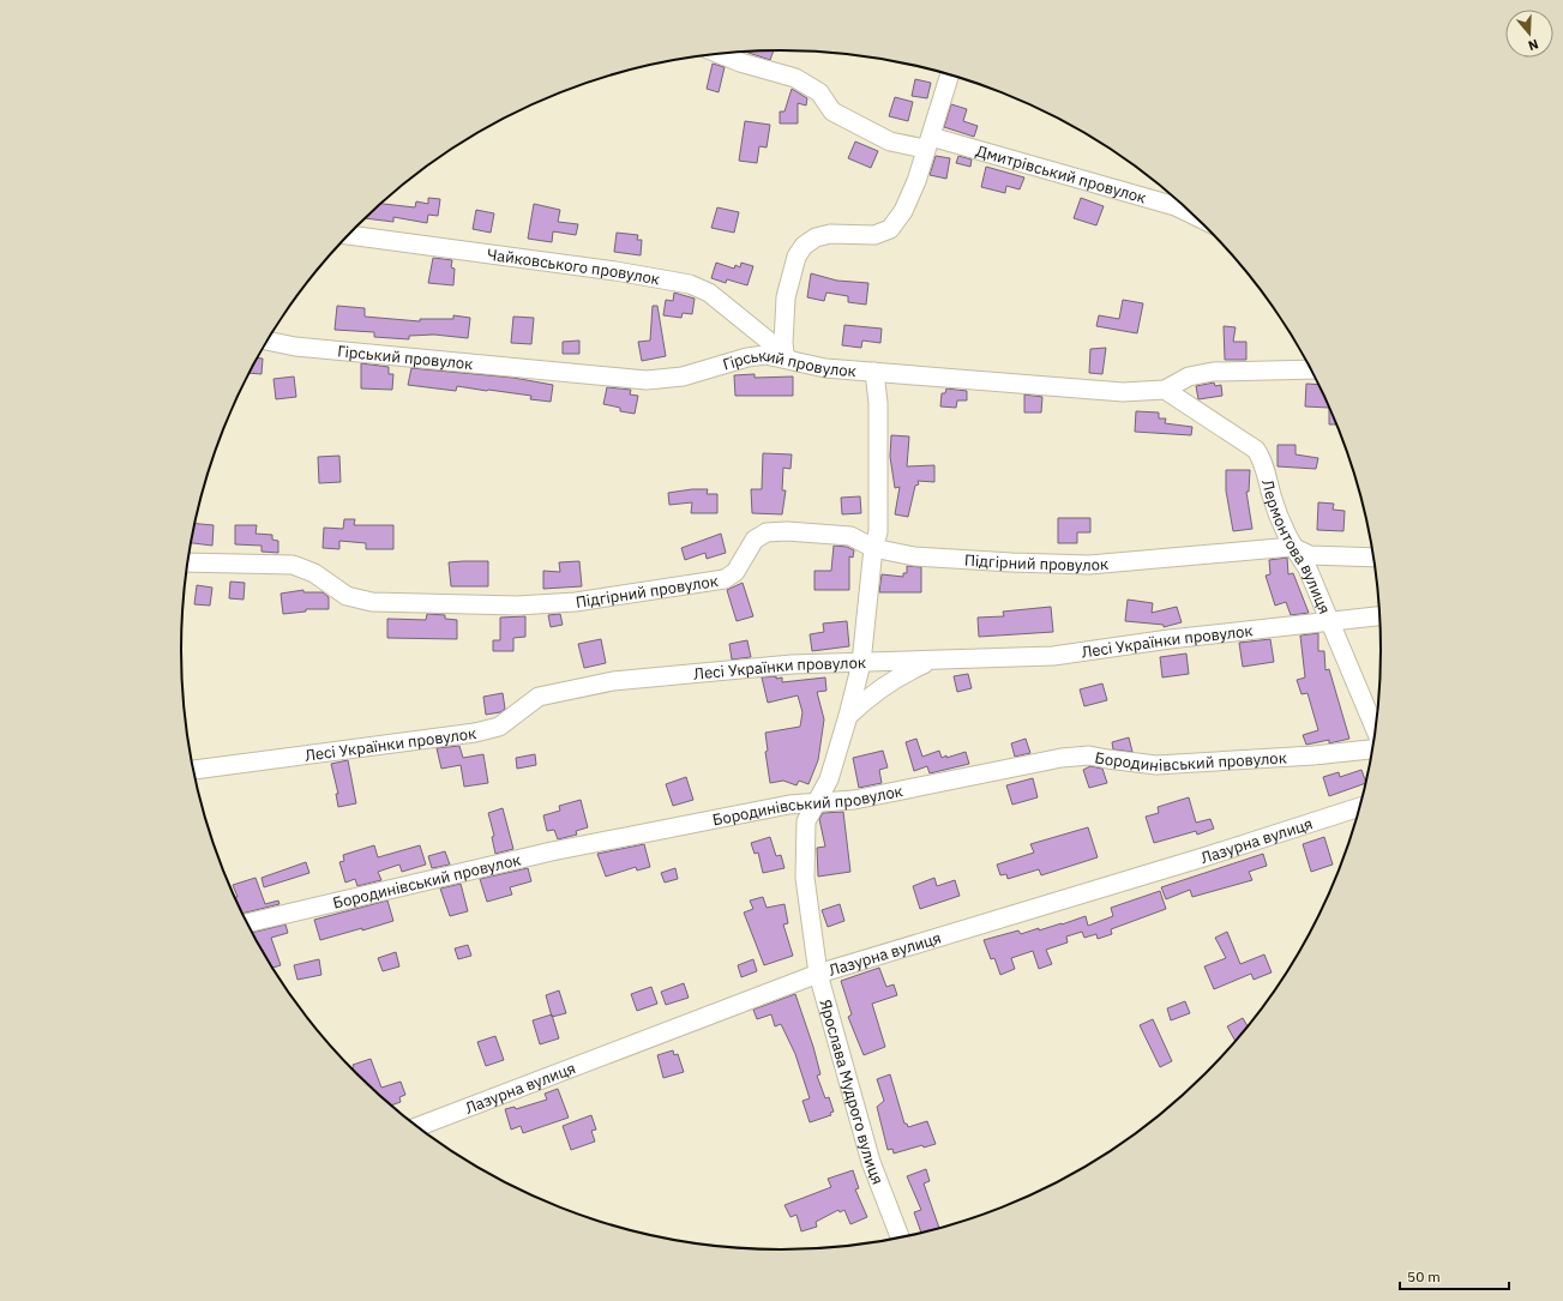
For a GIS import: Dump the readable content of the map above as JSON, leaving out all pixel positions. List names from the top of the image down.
{
  "streets": {
    "street": [
      "Дмитрівський провулок",
      "Чайковського провулок",
      "Гірський провулок",
      "Лермонтова вулиця",
      "Підгірний провулок",
      "Лесі Українки провулок",
      "Бородинівський провулок",
      "Лазурна вулиця",
      "Ярослава Мудрого вулиця"
    ]
  },
  "crossings": [
    ["Чайковського провулок", "Гірський провулок"],
    ["Гірський провулок", "Лермонтова вулиця"],
    ["Гірський провулок", "Ярослава Мудрого вулиця"],
    ["Лермонтова вулиця", "Підгірний провулок"],
    ["Лермонтова вулиця", "Лесі Українки провулок"],
    ["Підгірний провулок", "Ярослава Мудрого вулиця"],
    ["Лесі Українки провулок", "Ярослава Мудрого вулиця"],
    ["Бородинівський провулок", "Ярослава Мудрого вулиця"],
    ["Лазурна вулиця", "Ярослава Мудрого вулиця"]
  ],
  "scale_bar": "50 m",
  "north": "bottom"
}
